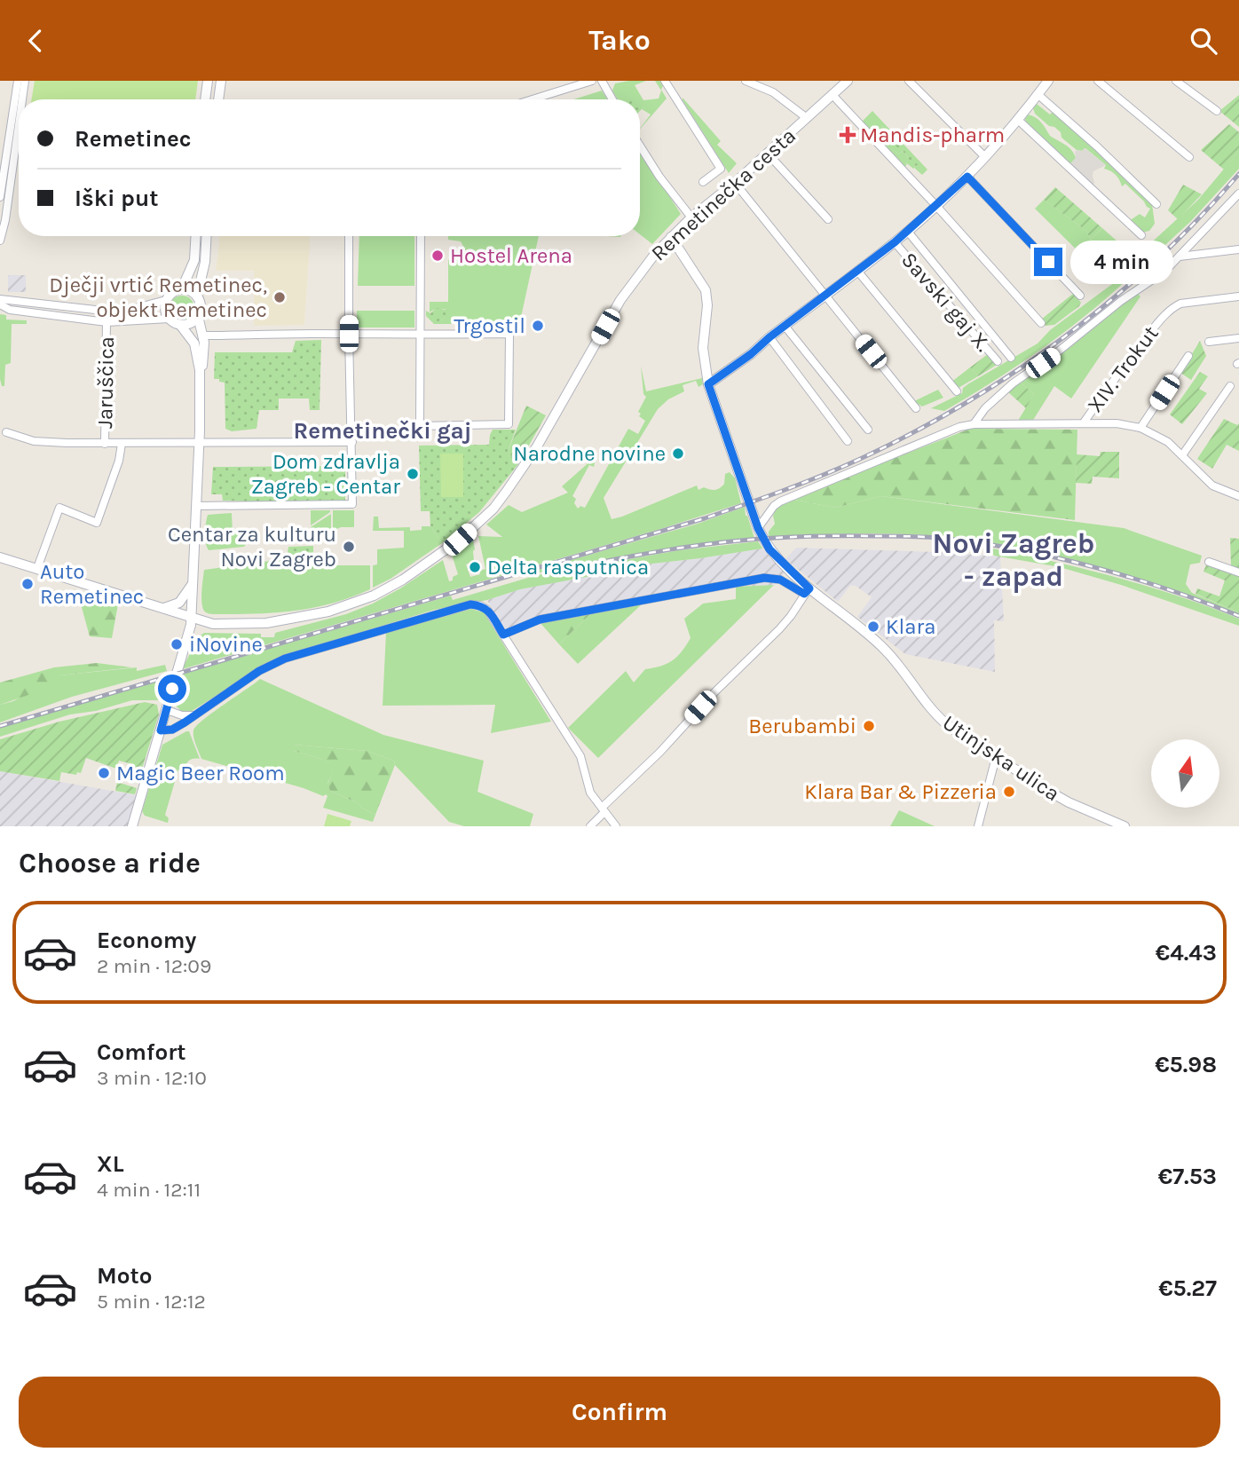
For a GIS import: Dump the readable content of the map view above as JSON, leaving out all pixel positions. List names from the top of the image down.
{
  "streets": {
    "street": [
      "Remetinečka cesta",
      "Savski gaj X.",
      "XIV. Trokut",
      "Jaruščica",
      "Utinjska ulica"
    ]
  },
  "crossings": [
    ["Remetinečka cesta", "Utinjska ulica"],
    ["XIV. Trokut", "Utinjska ulica"]
  ],
  "districts": ["Remetinečki gaj", "Novi Zagreb - zapad"],
  "places": {
    "health": ["Mandis-pharm"],
    "other": [
      "Hostel Arena",
      "Dječji vrtić Remetinec, objekt Remetinec",
      "Trgostil",
      "Narodne novine",
      "Dom zdravlja Zagreb - Centar",
      "Centar za kulturu Novi Zagreb",
      "Delta rasputnica",
      "Auto Remetinec",
      "Klara",
      "iNovine",
      "Berubambi",
      "Magic Beer Room",
      "Klara Bar & Pizzeria"
    ]
  },
  "north": "top",
  "page": {
    "header": "Tako",
    "banner": ["Remetinec", "Iški put"],
    "bubble": "4 min",
    "heading": "Choose a ride",
    "list": [
      {
        "name": "Economy",
        "note": "2 min · 12:09",
        "value": "€4.43"
      },
      {
        "name": "Comfort",
        "note": "3 min · 12:10",
        "value": "€5.98"
      },
      {
        "name": "XL",
        "note": "4 min · 12:11",
        "value": "€7.53"
      },
      {
        "name": "Moto",
        "note": "5 min · 12:12",
        "value": "€5.27"
      }
    ],
    "buttons": "Confirm"
  }
}
